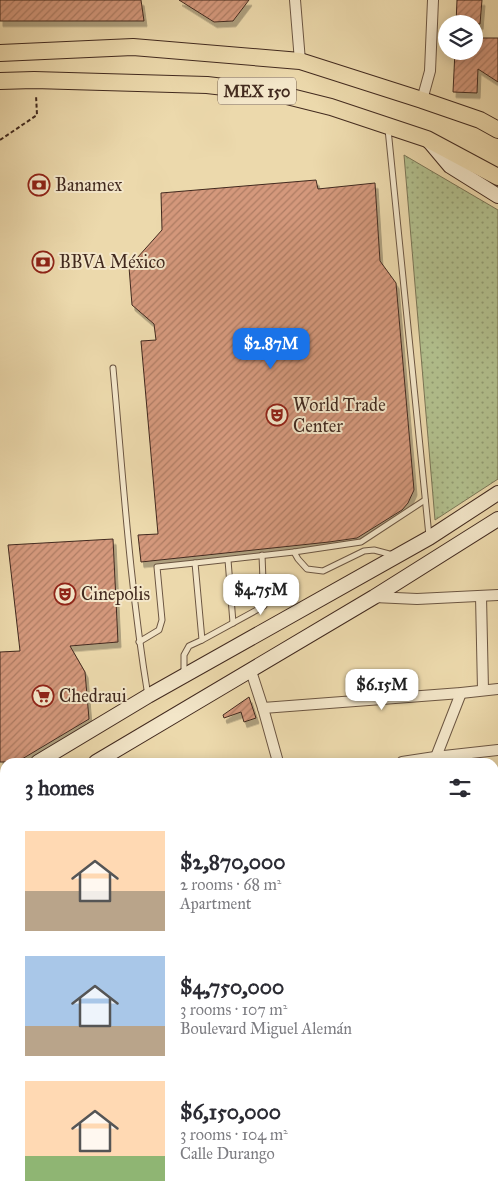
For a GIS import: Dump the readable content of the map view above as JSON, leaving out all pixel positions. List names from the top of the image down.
{
  "streets": {
    "main road": ["MEX 150"]
  },
  "places": {
    "bank": ["Banamex", "BBVA México"],
    "theatre": ["World Trade Center", "Cinepolis"],
    "supermarket": ["Chedraui"]
  },
  "page": {
    "price": ["$2.87M", "$4.75M", "$6.15M"],
    "heading": "3 homes",
    "list": [
      {
        "name": "$2,870,000",
        "note": "2 rooms · 68 m² · Apartment"
      },
      {
        "name": "$4,750,000",
        "note": "3 rooms · 107 m² · Boulevard Miguel Alemán"
      },
      {
        "name": "$6,150,000",
        "note": "3 rooms · 104 m² · Calle Durango"
      }
    ]
  }
}
